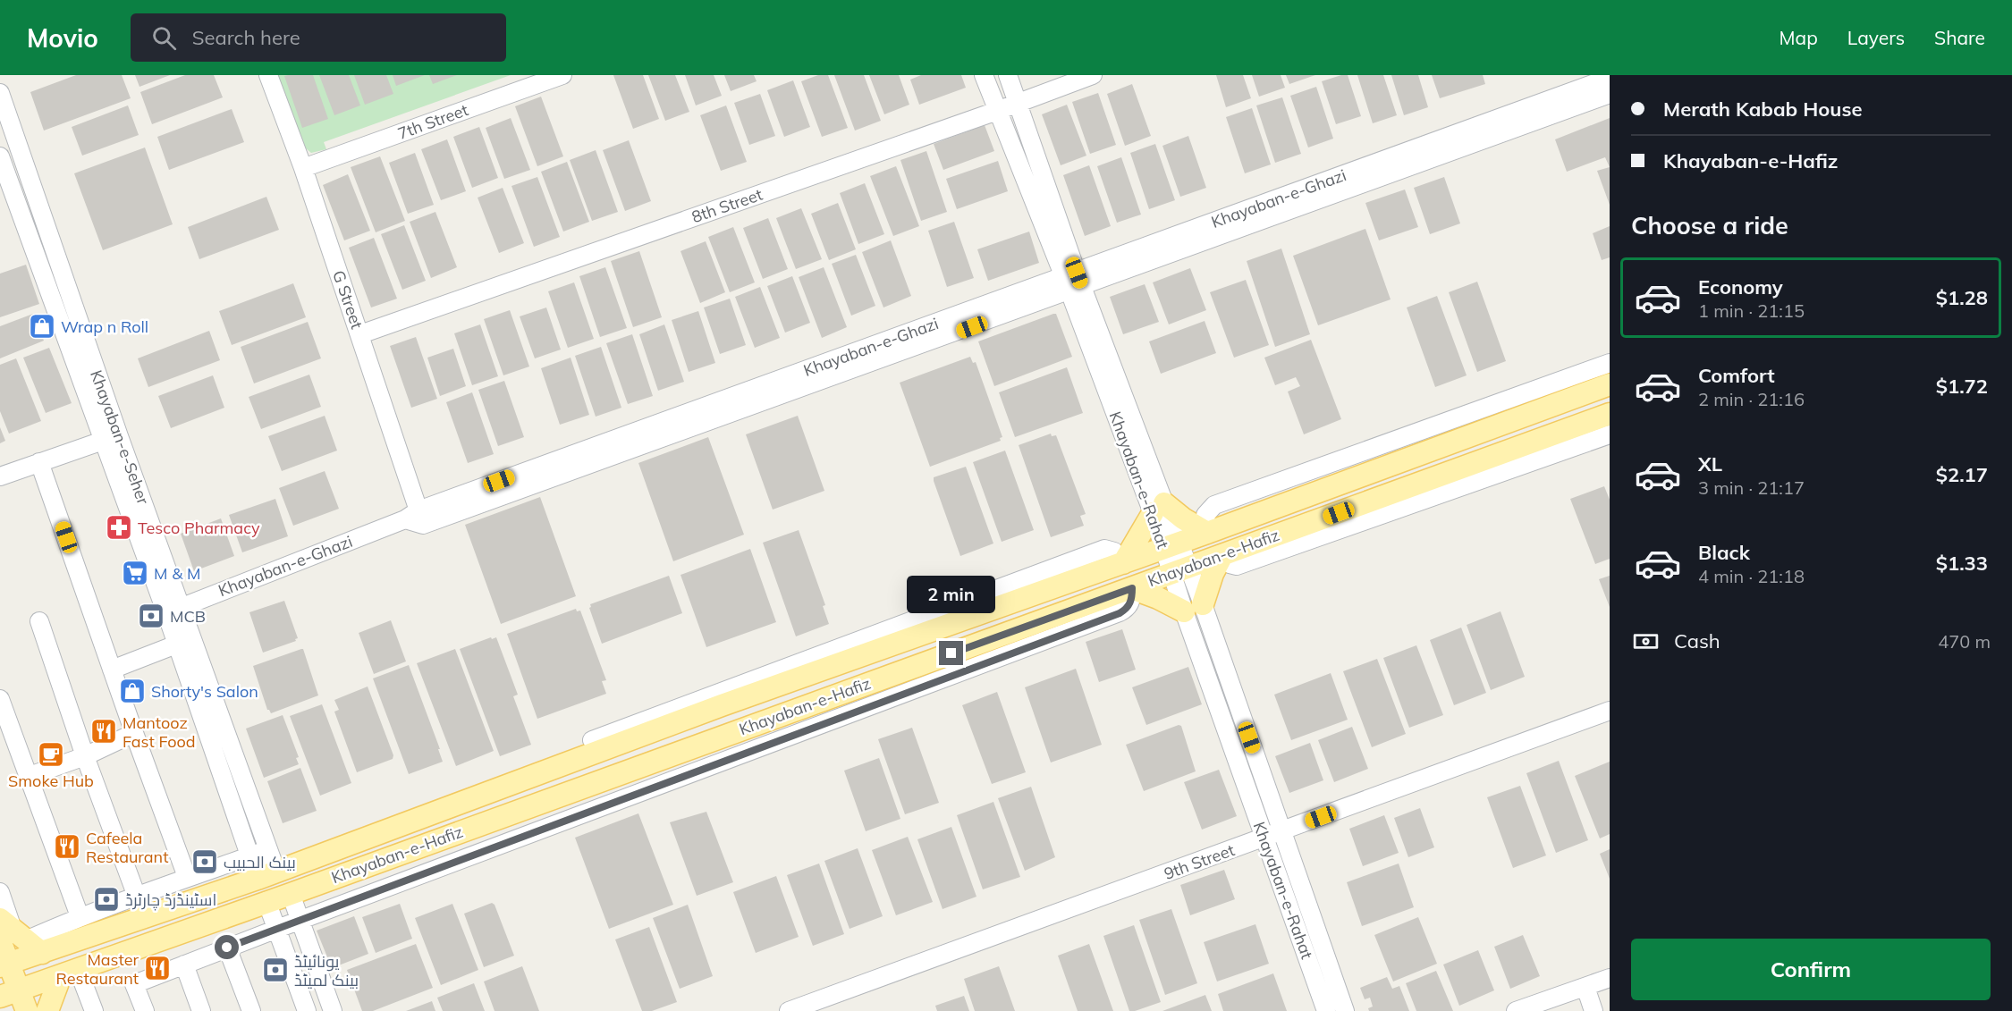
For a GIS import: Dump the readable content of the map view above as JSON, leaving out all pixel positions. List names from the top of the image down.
{
  "streets": {
    "main road": ["Khayaban-e-Hafiz"],
    "street": [
      "7th Street",
      "Khayaban-e-Ghazi",
      "8th Street",
      "G Street",
      "Khayaban-e-Seher",
      "Khayaban-e-Rahat",
      "9th Street"
    ]
  },
  "crossings": [
    ["7th Street", "G Street"],
    ["Khayaban-e-Ghazi", "G Street"],
    ["Khayaban-e-Ghazi", "Khayaban-e-Seher"],
    ["Khayaban-e-Ghazi", "Khayaban-e-Rahat"],
    ["8th Street", "G Street"],
    ["8th Street", "Khayaban-e-Rahat"],
    ["Khayaban-e-Seher", "Khayaban-e-Hafiz"],
    ["Khayaban-e-Rahat", "Khayaban-e-Hafiz"],
    ["Khayaban-e-Rahat", "9th Street"]
  ],
  "places": {
    "shop": ["Wrap n Roll", "Shorty's Salon"],
    "pharmacy": ["Tesco Pharmacy"],
    "supermarket": ["M & M"],
    "bank": [
      "MCB",
      "بينک الحبيب",
      "اسٹینڈرڈ چارٹرڈ",
      "یونائیٹڈ بینک لمیٹڈ"
    ],
    "restaurant": ["Mantooz Fast Food", "Cafeela Restaurant", "Master Restaurant"],
    "cafe": ["Smoke Hub"]
  },
  "page": {
    "header": "Movio",
    "search": "Search here",
    "nav": ["Map", "Layers", "Share"],
    "banner": ["Merath Kabab House", "Khayaban-e-Hafiz"],
    "heading": "Choose a ride",
    "list": [
      {
        "name": "Economy",
        "note": "1 min · 21:15",
        "value": "$1.28"
      },
      {
        "name": "Comfort",
        "note": "2 min · 21:16",
        "value": "$1.72"
      },
      {
        "name": "XL",
        "note": "3 min · 21:17",
        "value": "$2.17"
      },
      {
        "name": "Black",
        "note": "4 min · 21:18",
        "value": "$1.33"
      }
    ],
    "bubble": "2 min",
    "pay": ["Cash", "470 m"],
    "buttons": "Confirm"
  }
}
